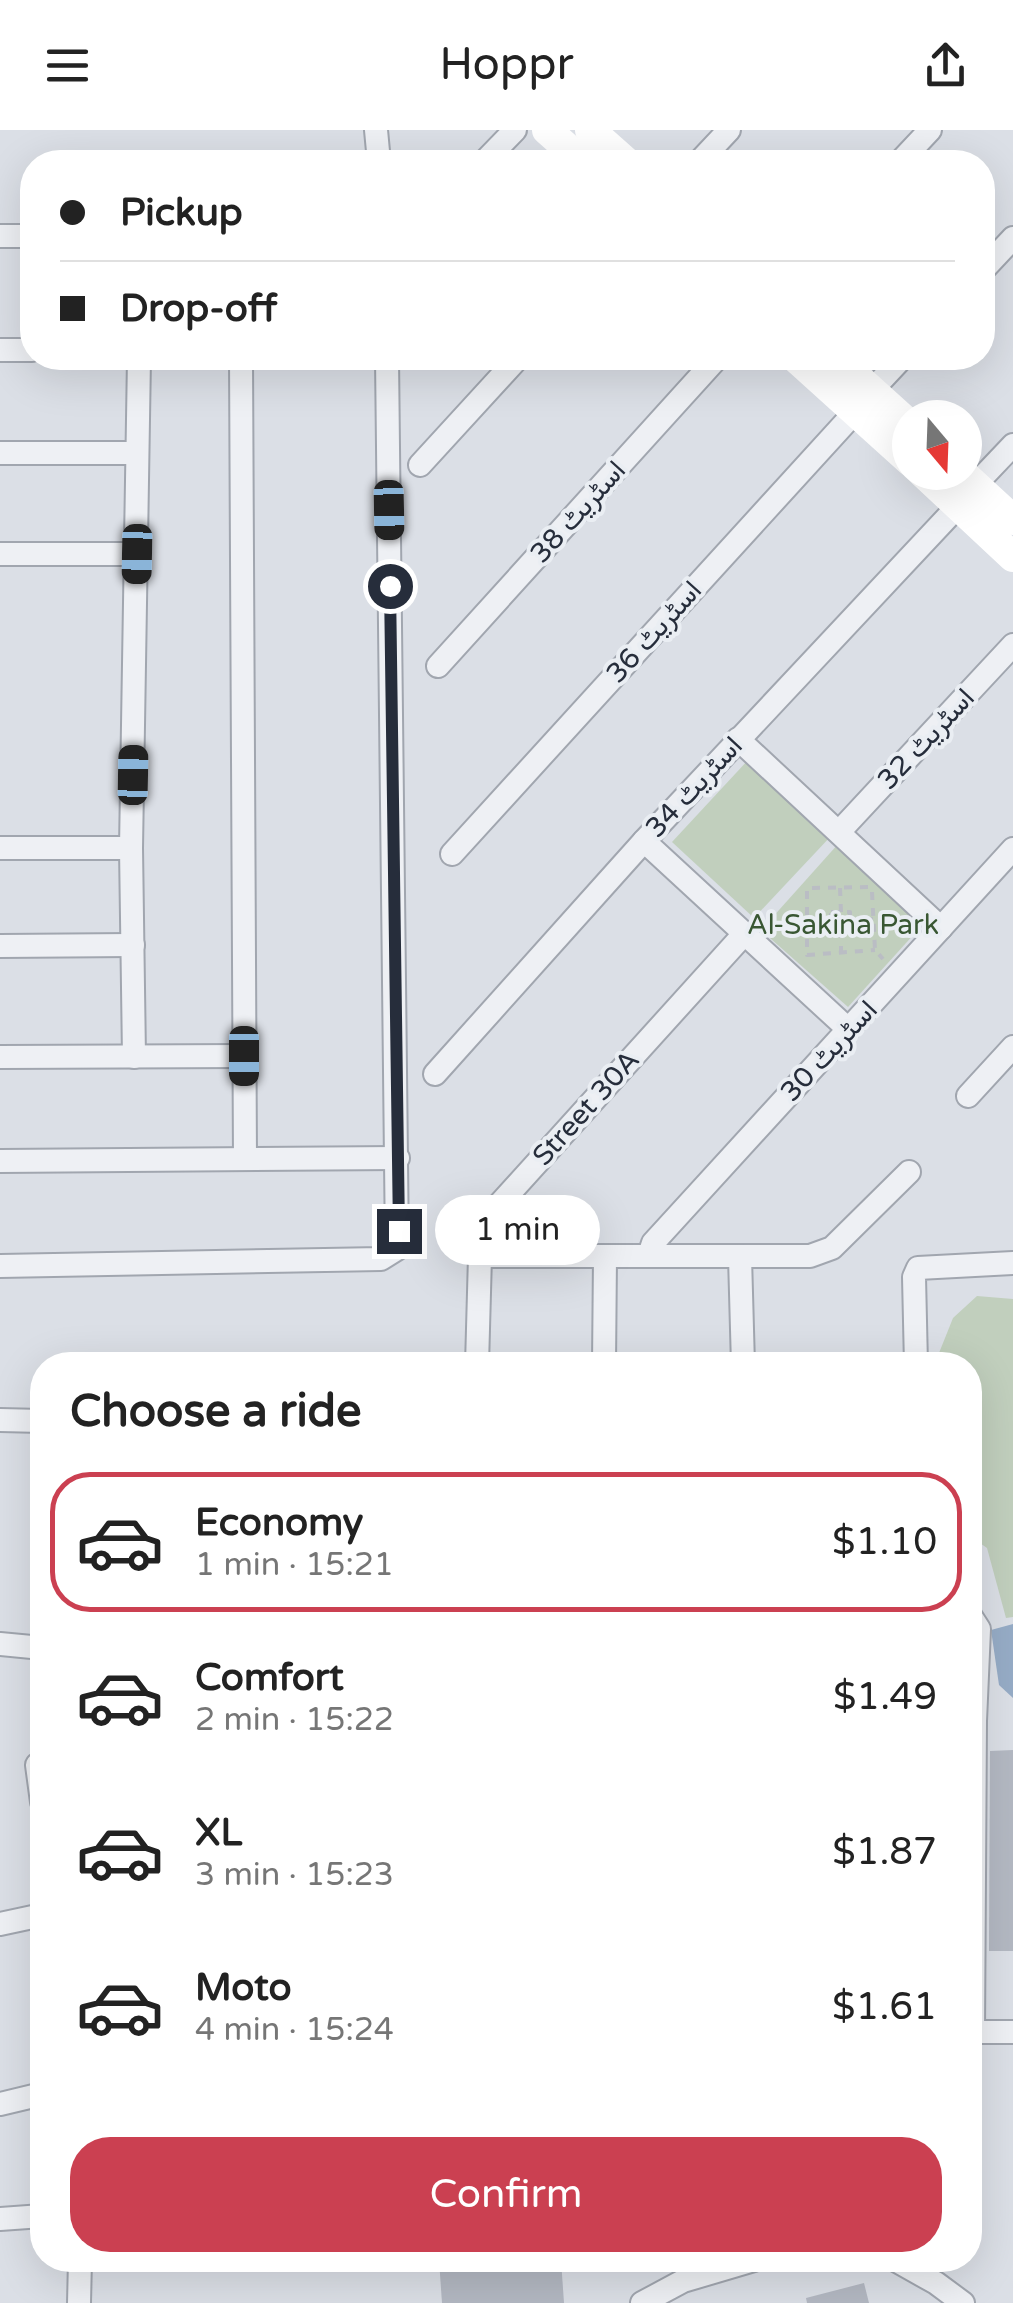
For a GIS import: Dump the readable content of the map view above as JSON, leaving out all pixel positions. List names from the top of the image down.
{
  "streets": {
    "street": [
      "اسٹریٹ 38",
      "اسٹریٹ 36",
      "اسٹریٹ 32",
      "اسٹریٹ 34",
      "اسٹریٹ 30",
      "Street 30A"
    ]
  },
  "parks": ["Al-Sakina Park"],
  "north": "bottom",
  "page": {
    "header": "Hoppr",
    "banner": ["Pickup", "Drop-off"],
    "bubble": "1 min",
    "heading": "Choose a ride",
    "list": [
      {
        "name": "Economy",
        "note": "1 min · 15:21",
        "value": "$1.10"
      },
      {
        "name": "Comfort",
        "note": "2 min · 15:22",
        "value": "$1.49"
      },
      {
        "name": "XL",
        "note": "3 min · 15:23",
        "value": "$1.87"
      },
      {
        "name": "Moto",
        "note": "4 min · 15:24",
        "value": "$1.61"
      }
    ],
    "buttons": "Confirm"
  }
}
